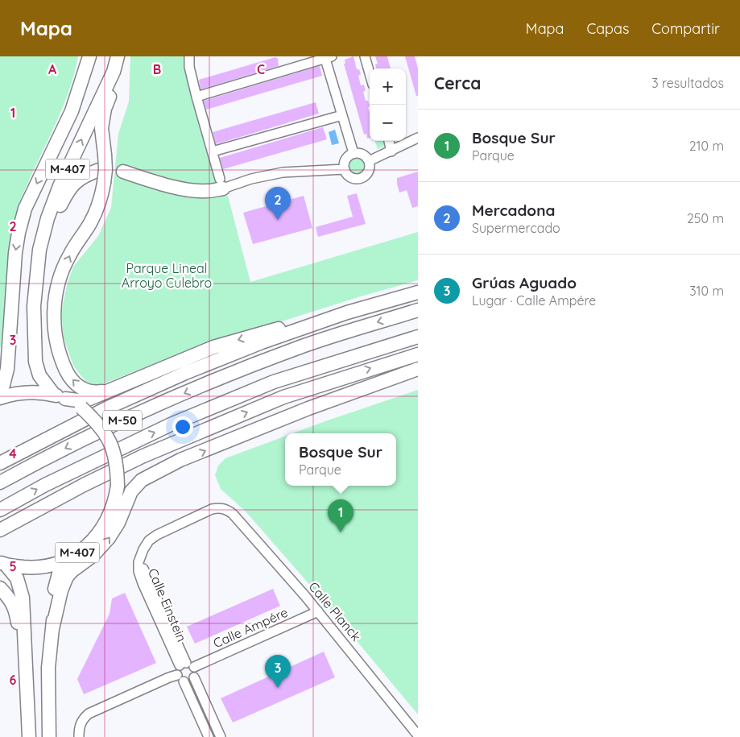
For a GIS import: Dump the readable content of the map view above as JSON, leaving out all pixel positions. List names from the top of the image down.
{
  "streets": {
    "highway": ["M-407", "M-50"],
    "street": ["Calle Einstein", "Calle Planck", "Calle Ampére"]
  },
  "crossings": [
    ["Calle Einstein", "Calle Planck"],
    ["Calle Einstein", "Calle Ampére"],
    ["Calle Planck", "Calle Ampére"]
  ],
  "parks": ["Parque Lineal Arroyo Culebro"],
  "page": {
    "header": "Mapa",
    "nav": ["Mapa", "Capas", "Compartir"],
    "heading": ["Cerca", "3 resultados"],
    "map_buttons": ["+", "−"],
    "list": [
      {
        "mark": "1",
        "name": "Bosque Sur",
        "note": "Parque",
        "value": "210 m"
      },
      {
        "mark": "2",
        "name": "Mercadona",
        "note": "Supermercado",
        "value": "250 m"
      },
      {
        "mark": "3",
        "name": "Grúas Aguado",
        "note": "Lugar · Calle Ampére",
        "value": "310 m"
      }
    ],
    "pins": ["2", "1", "3"],
    "popup": ["Bosque Sur", "Parque"]
  },
  "grid": {
    "columns": ["A", "B", "C"],
    "rows": [
      "1",
      "2",
      "3",
      "4",
      "5",
      "6"
    ]
  }
}
